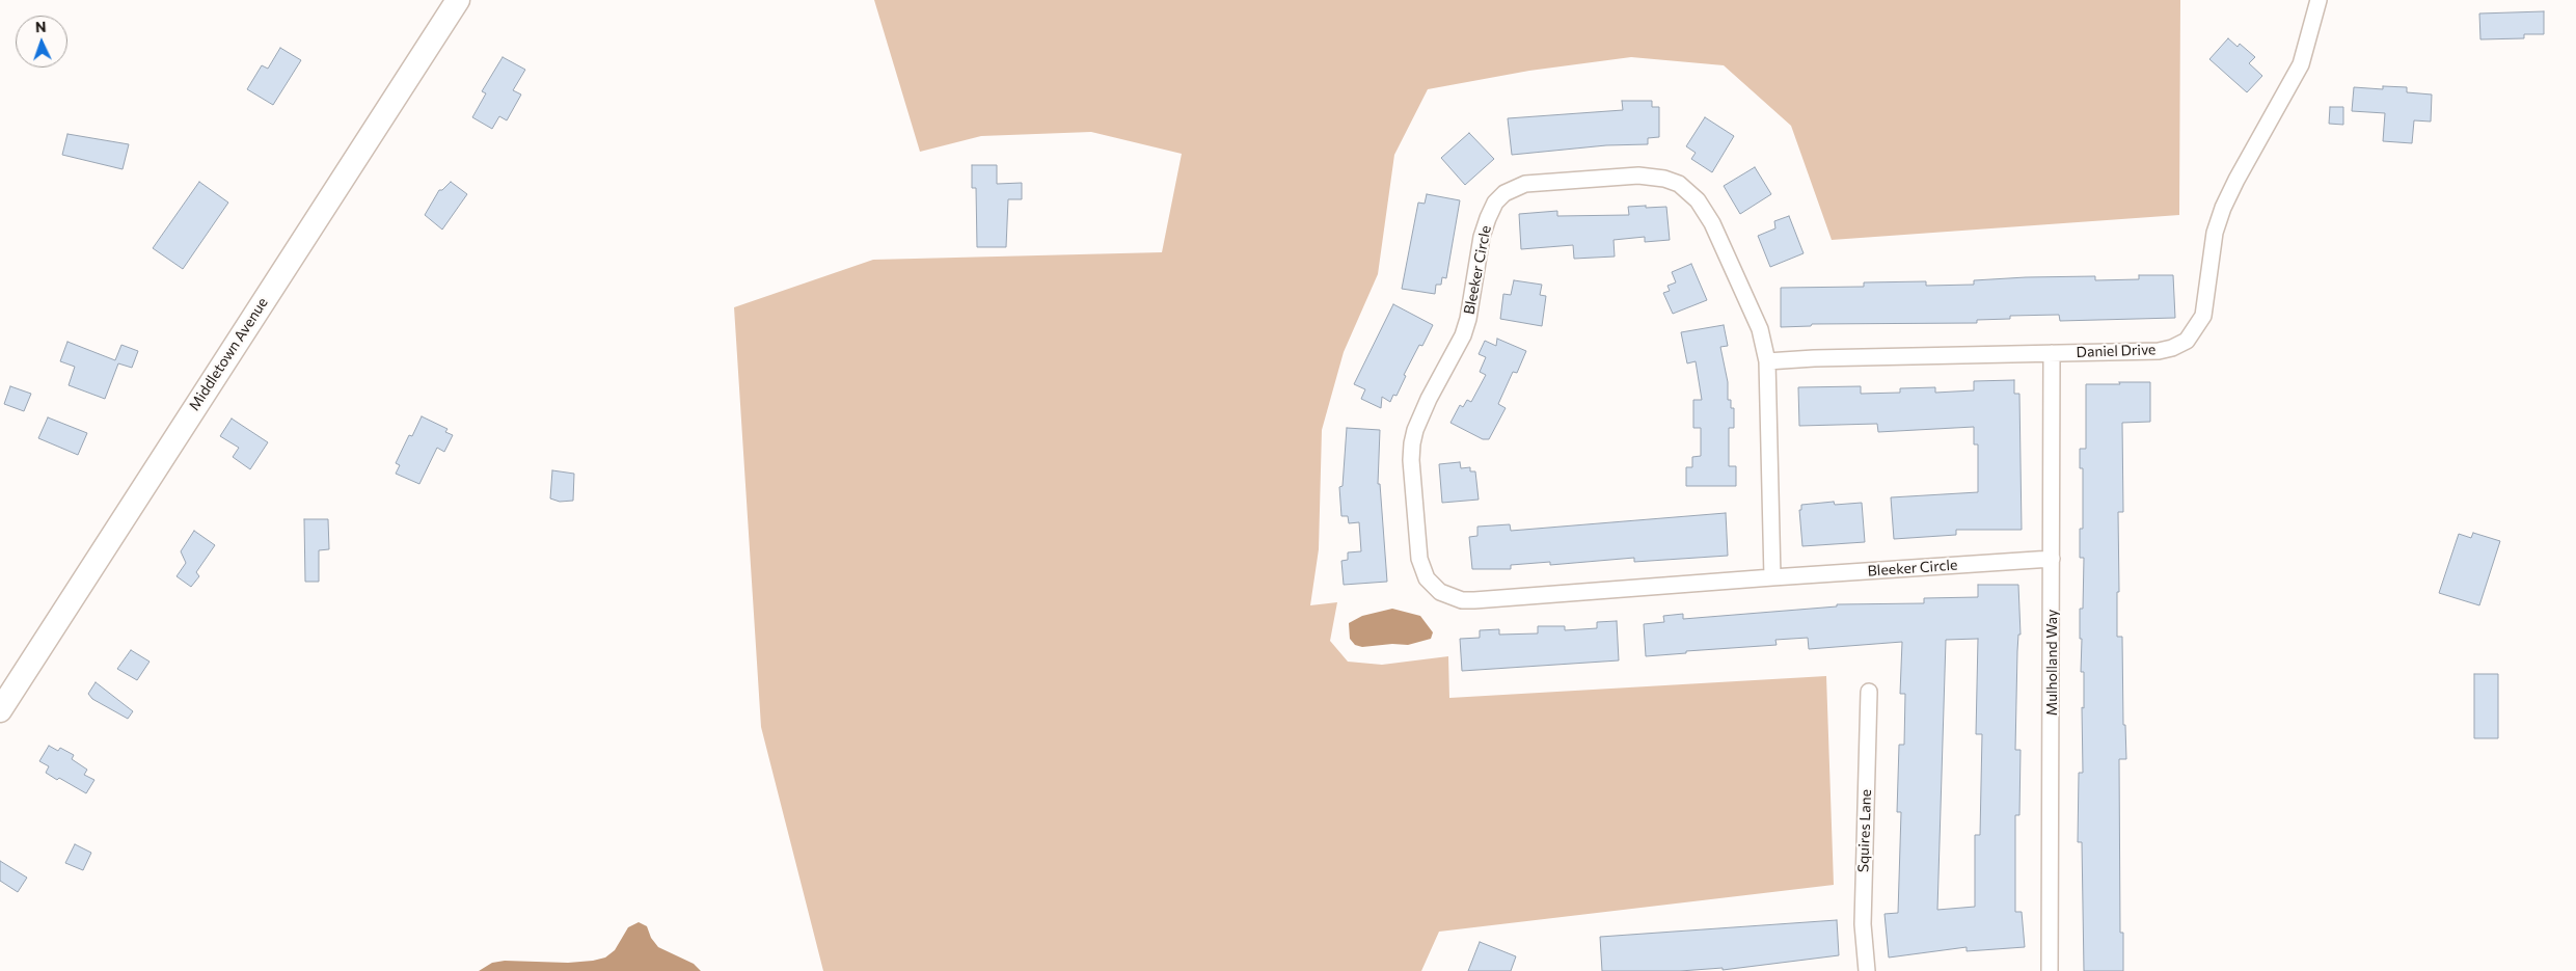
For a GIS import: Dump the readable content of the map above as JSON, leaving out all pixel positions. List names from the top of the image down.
{
  "streets": {
    "main road": ["Middletown Avenue"],
    "street": [
      "Bleeker Circle",
      "Daniel Drive",
      "Mulholland Way",
      "Squires Lane"
    ]
  },
  "crossings": [
    ["Bleeker Circle", "Daniel Drive"],
    ["Bleeker Circle", "Mulholland Way"],
    ["Daniel Drive", "Mulholland Way"]
  ],
  "north": "top"
}
